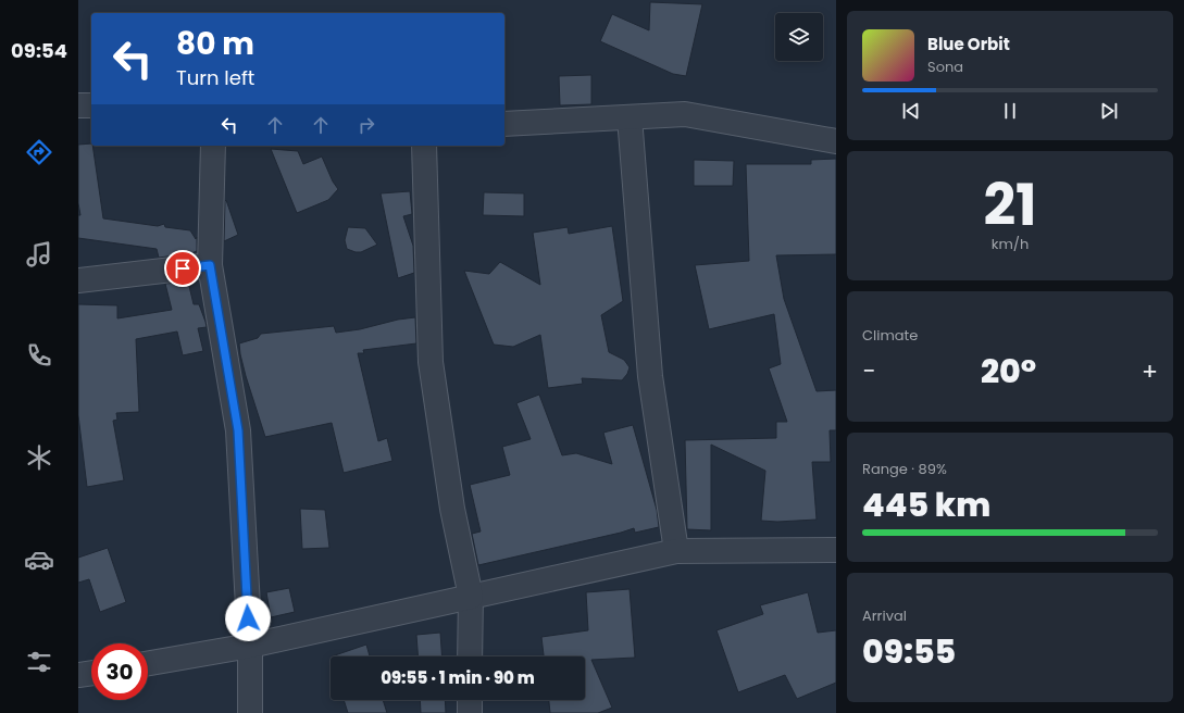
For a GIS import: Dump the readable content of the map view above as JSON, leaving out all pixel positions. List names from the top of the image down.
{
  "page": {
    "tabs": "09:54",
    "turn": ["80 m", "Turn left"],
    "song": ["Blue Orbit", "Sona"],
    "tile": [
      ["21", "km/h"],
      "Climate",
      ["Range · 89%", "445 km"],
      ["Arrival", "09:55"]
    ],
    "heat": ["−", "20°", "+"],
    "limit": "30",
    "trip": "09:55 · 1 min · 90 m"
  }
}
